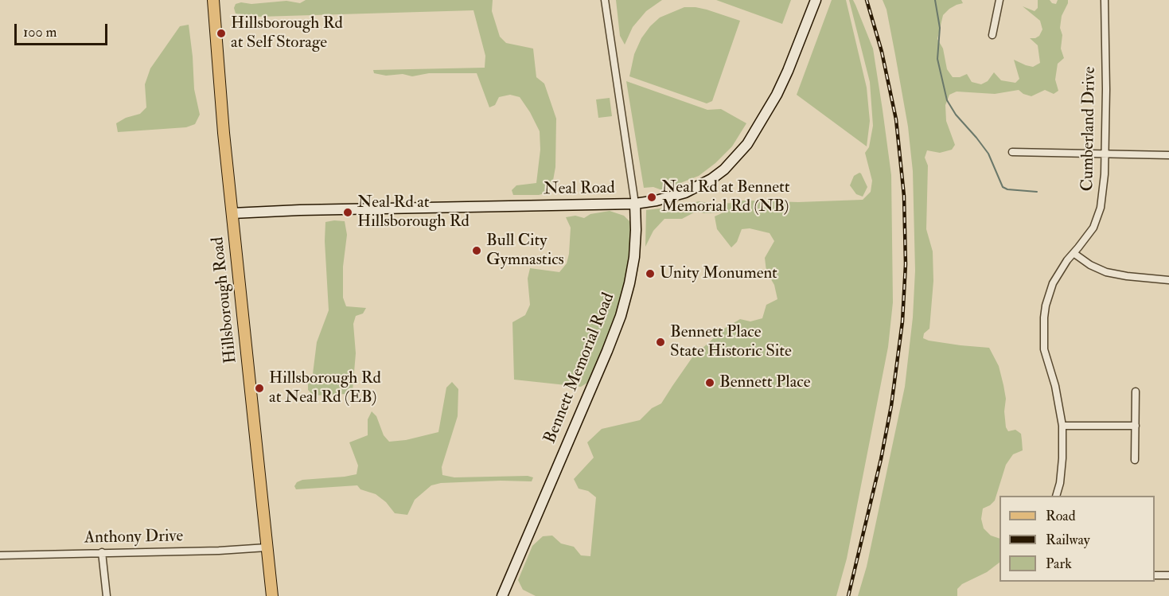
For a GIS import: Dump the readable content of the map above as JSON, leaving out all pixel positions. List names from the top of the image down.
{
  "streets": {
    "main road": ["Hillsborough Road"],
    "street": [
      "Cumberland Drive",
      "Neal Road",
      "Bennett Memorial Road",
      "Anthony Drive"
    ]
  },
  "crossings": [
    ["Neal Road", "Hillsborough Road"],
    ["Neal Road", "Bennett Memorial Road"],
    ["Hillsborough Road", "Anthony Drive"]
  ],
  "places": [
    "Hillsborough Rd at Self Storage",
    "Neal Rd at Bennett Memorial Rd (NB)",
    "Neal Rd at Hillsborough Rd",
    "Bull City Gymnastics",
    "Unity Monument",
    "Bennett Place State Historic Site",
    "Bennett Place",
    "Hillsborough Rd at Neal Rd (EB)"
  ],
  "legend": ["Road", "Railway", "Park"],
  "scale_bar": "100 m"
}
